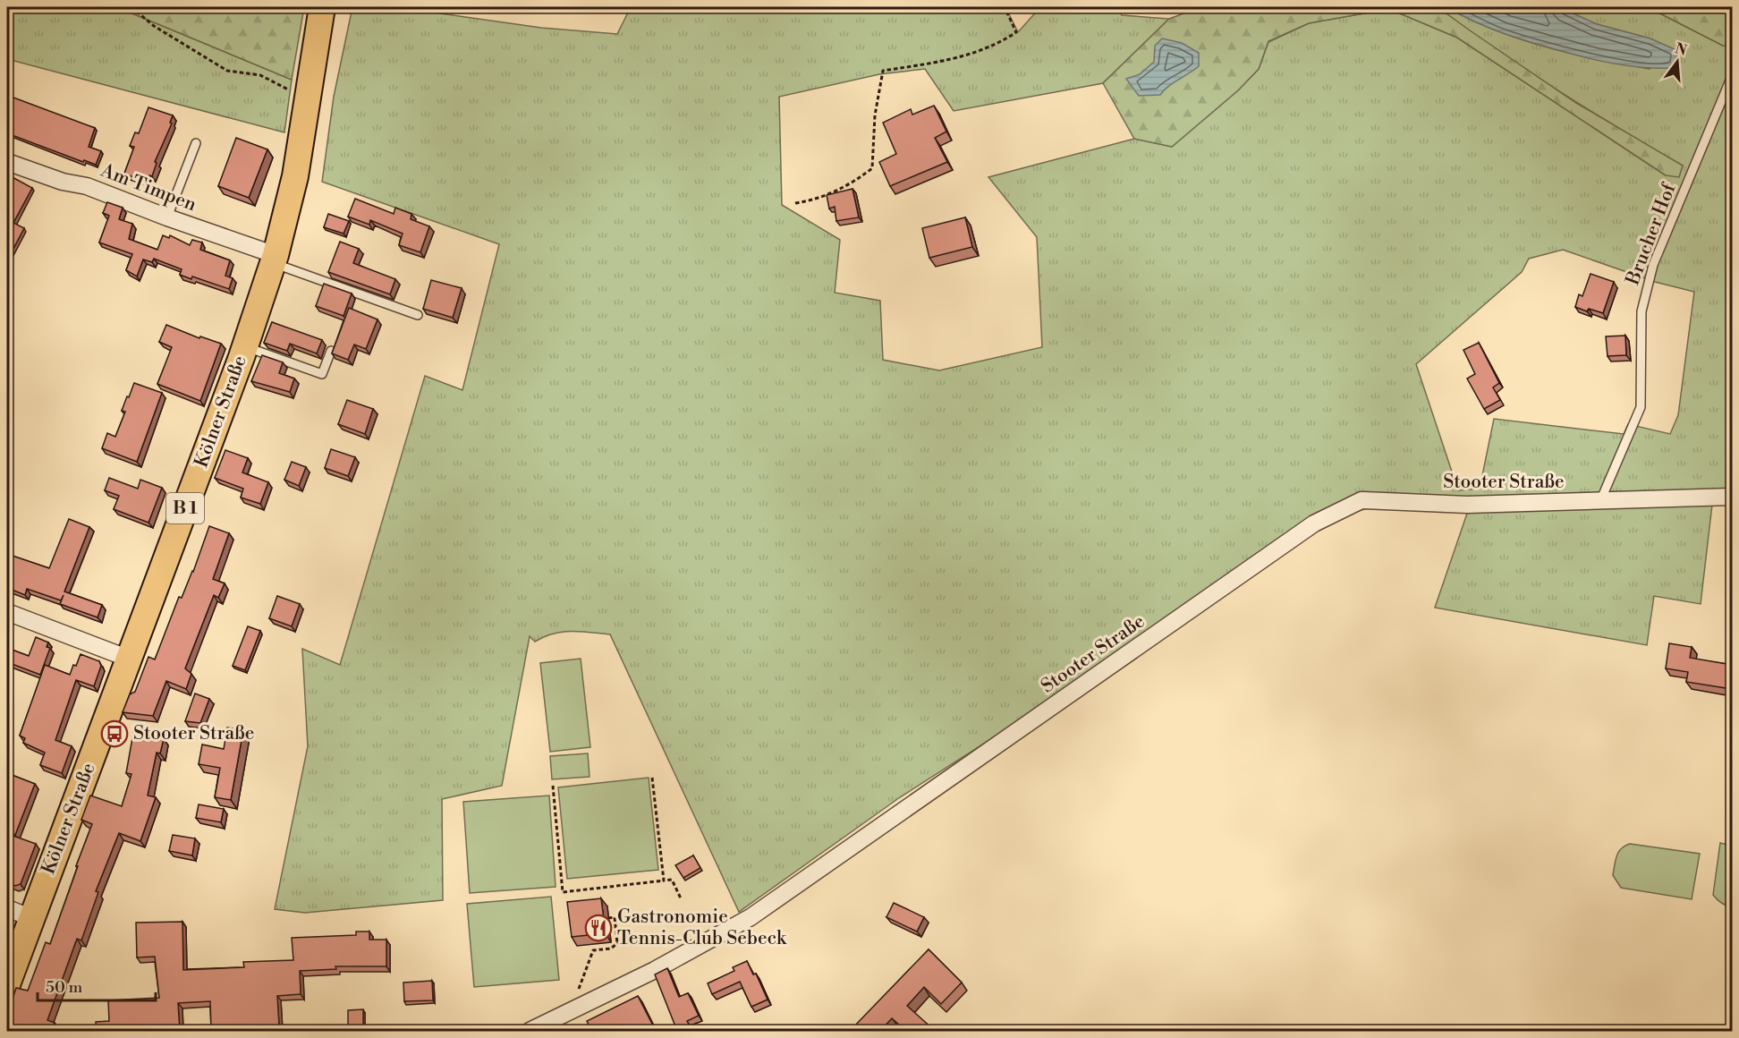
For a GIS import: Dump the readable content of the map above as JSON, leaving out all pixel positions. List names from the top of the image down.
{
  "streets": {
    "main road": ["Kölner Straße", "B 1"],
    "street": ["Am Timpen", "Stooter Straße"],
    "lane": ["Brucher Hof"]
  },
  "crossings": [
    ["Am Timpen", "Kölner Straße"],
    ["Brucher Hof", "Stooter Straße"]
  ],
  "places": {
    "bus stop": ["Stooter Straße"],
    "restaurant": ["Gastronomie Tennis-Club Sebeck"]
  },
  "scale_bar": "50 m",
  "north": "top"
}
